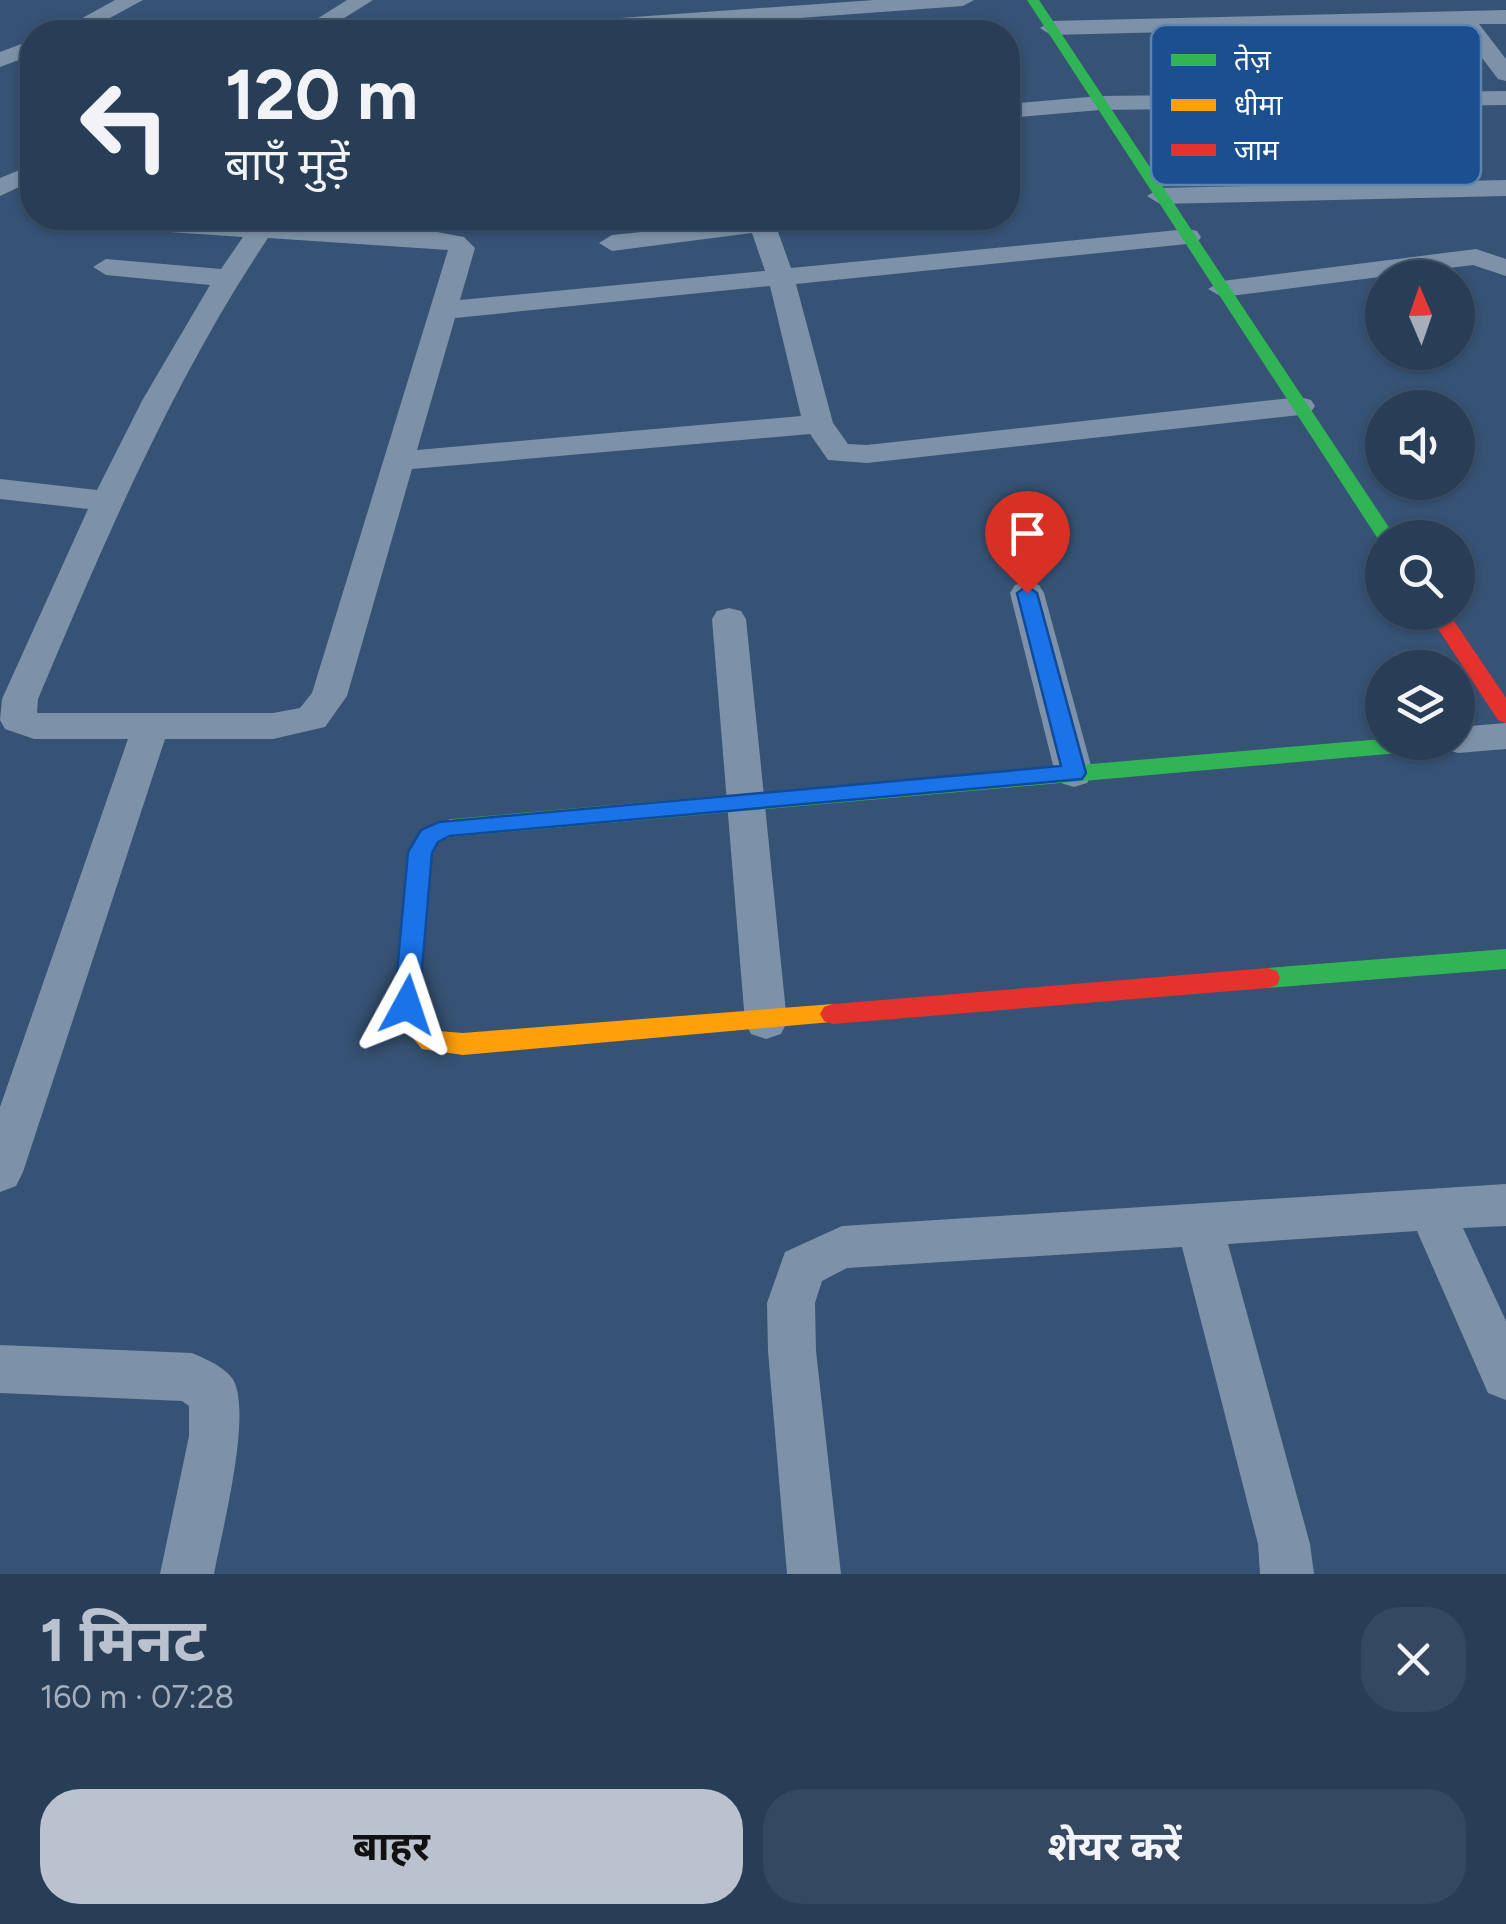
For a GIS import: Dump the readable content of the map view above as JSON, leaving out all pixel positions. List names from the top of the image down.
{
  "legend": ["तेज़", "धीमा", "जाम"],
  "north": "top",
  "page": {
    "turn": ["120 m", "बाएँ मुड़ें"],
    "heading": ["1 मिनट", "160 m · 07:28"],
    "buttons": ["बाहर", "शेयर करें"]
  }
}
